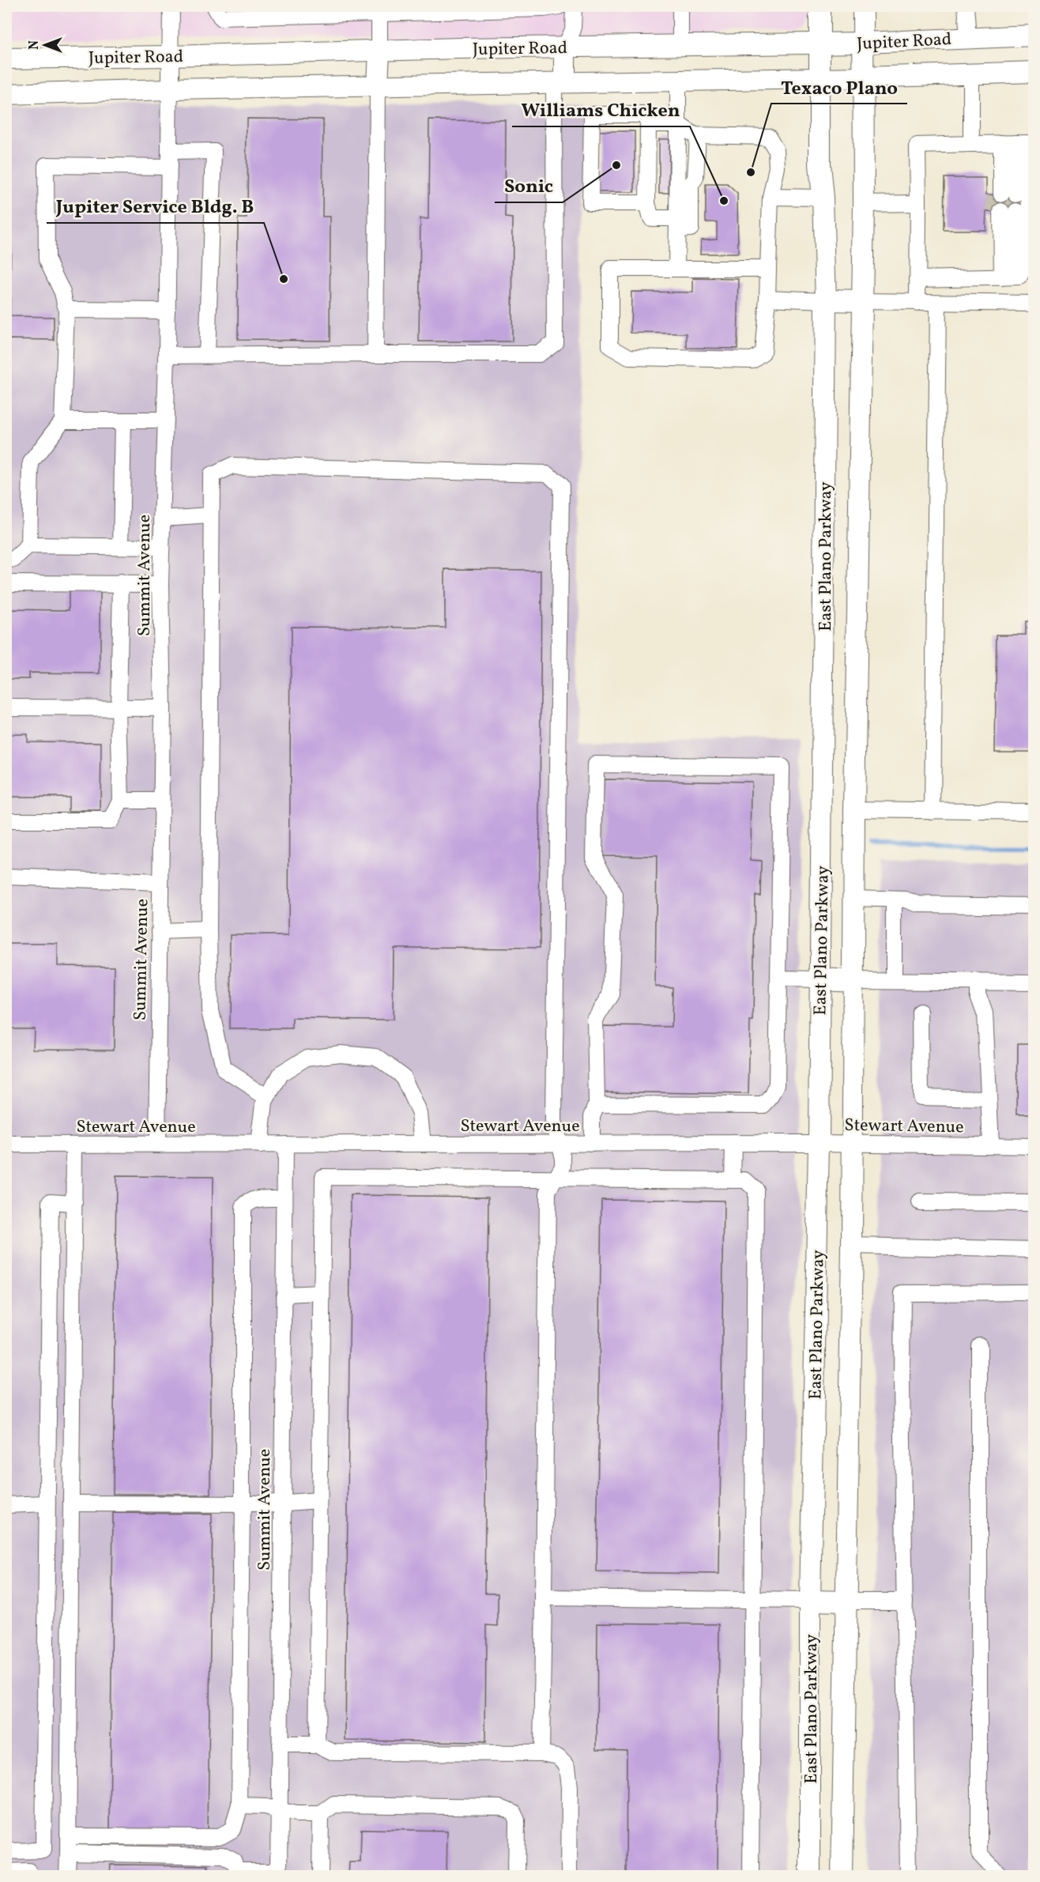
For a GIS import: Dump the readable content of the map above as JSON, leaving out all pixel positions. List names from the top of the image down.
{
  "streets": {
    "main road": ["Jupiter Road", "East Plano Parkway"],
    "street": ["Summit Avenue", "Stewart Avenue"]
  },
  "crossings": [
    ["Jupiter Road", "East Plano Parkway"],
    ["Jupiter Road", "Summit Avenue"],
    ["East Plano Parkway", "Stewart Avenue"],
    ["Summit Avenue", "Stewart Avenue"]
  ],
  "places": [
    "Sonic",
    "Texaco Plano",
    "Williams Chicken",
    "Jupiter Service Bldg. B"
  ],
  "north": "left"
}
